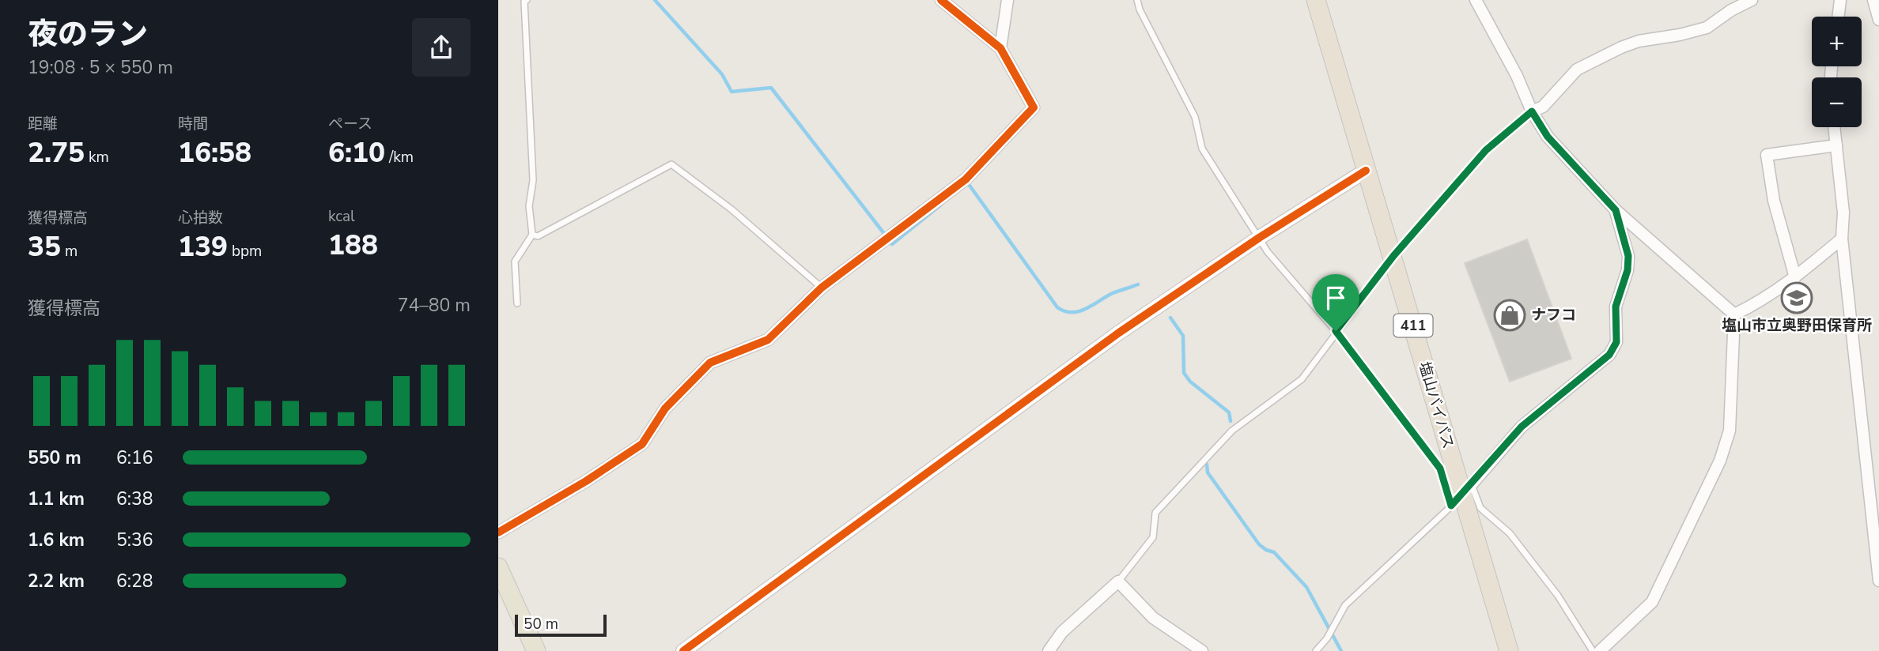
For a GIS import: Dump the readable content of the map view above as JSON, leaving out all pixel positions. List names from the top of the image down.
{
  "streets": {
    "highway": ["411", "塩山バイパス"]
  },
  "places": {
    "school or university": ["塩山市立奥野田保育所"],
    "shop": ["ナフコ"]
  },
  "scale_bar": "50 m",
  "page": {
    "heading": ["夜のラン", "19:08 · 5 × 550 m"],
    "map_buttons": ["+", "−"],
    "stats": [
      ["距離", "2.75 km"],
      ["時間", "16:58"],
      ["ペース", "6:10 /km"],
      ["獲得標高", "35 m"],
      ["心拍数", "139 bpm"],
      ["kcal", "188"]
    ],
    "chart": ["獲得標高", "74–80 m"],
    "list": [
      {
        "name": "550 m",
        "note": "6:16"
      },
      {
        "name": "1.1 km",
        "note": "6:38"
      },
      {
        "name": "1.6 km",
        "note": "5:36"
      },
      {
        "name": "2.2 km",
        "note": "6:28"
      }
    ],
    "scale": "50 m"
  }
}
